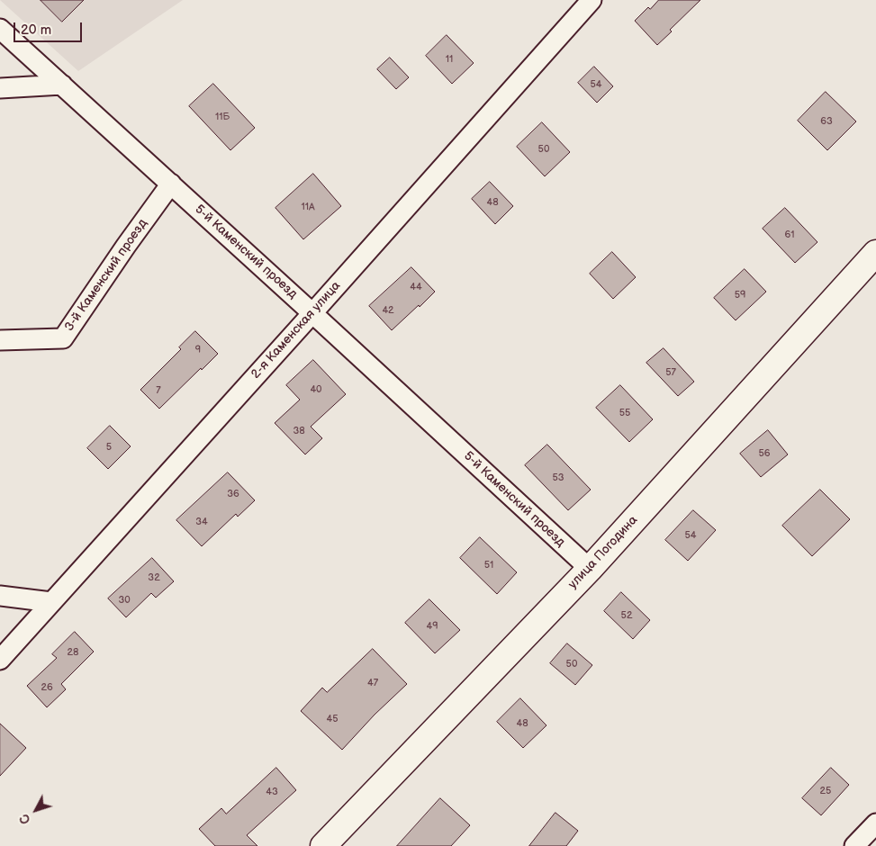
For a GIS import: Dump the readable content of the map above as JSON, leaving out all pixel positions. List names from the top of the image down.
{
  "streets": {
    "street": [
      "5-й Каменский проезд",
      "3-й Каменский проезд",
      "2-я Каменская улица",
      "улица Погодина"
    ]
  },
  "crossings": [
    ["5-й Каменский проезд", "3-й Каменский проезд"],
    ["5-й Каменский проезд", "2-я Каменская улица"],
    ["5-й Каменский проезд", "улица Погодина"]
  ],
  "house_numbers": [
    "11",
    "54",
    "11Б",
    "63",
    "50",
    "48",
    "11А",
    "61",
    "44",
    "59",
    "42",
    "9",
    "57",
    "40",
    "7",
    "55",
    "38",
    "5",
    "56",
    "53",
    "36",
    "34",
    "54",
    "51",
    "32",
    "30",
    "52",
    "49",
    "28",
    "50",
    "47",
    "26",
    "45",
    "48",
    "25",
    "43"
  ],
  "scale_bar": "20 m",
  "north": "bottom left"
}
